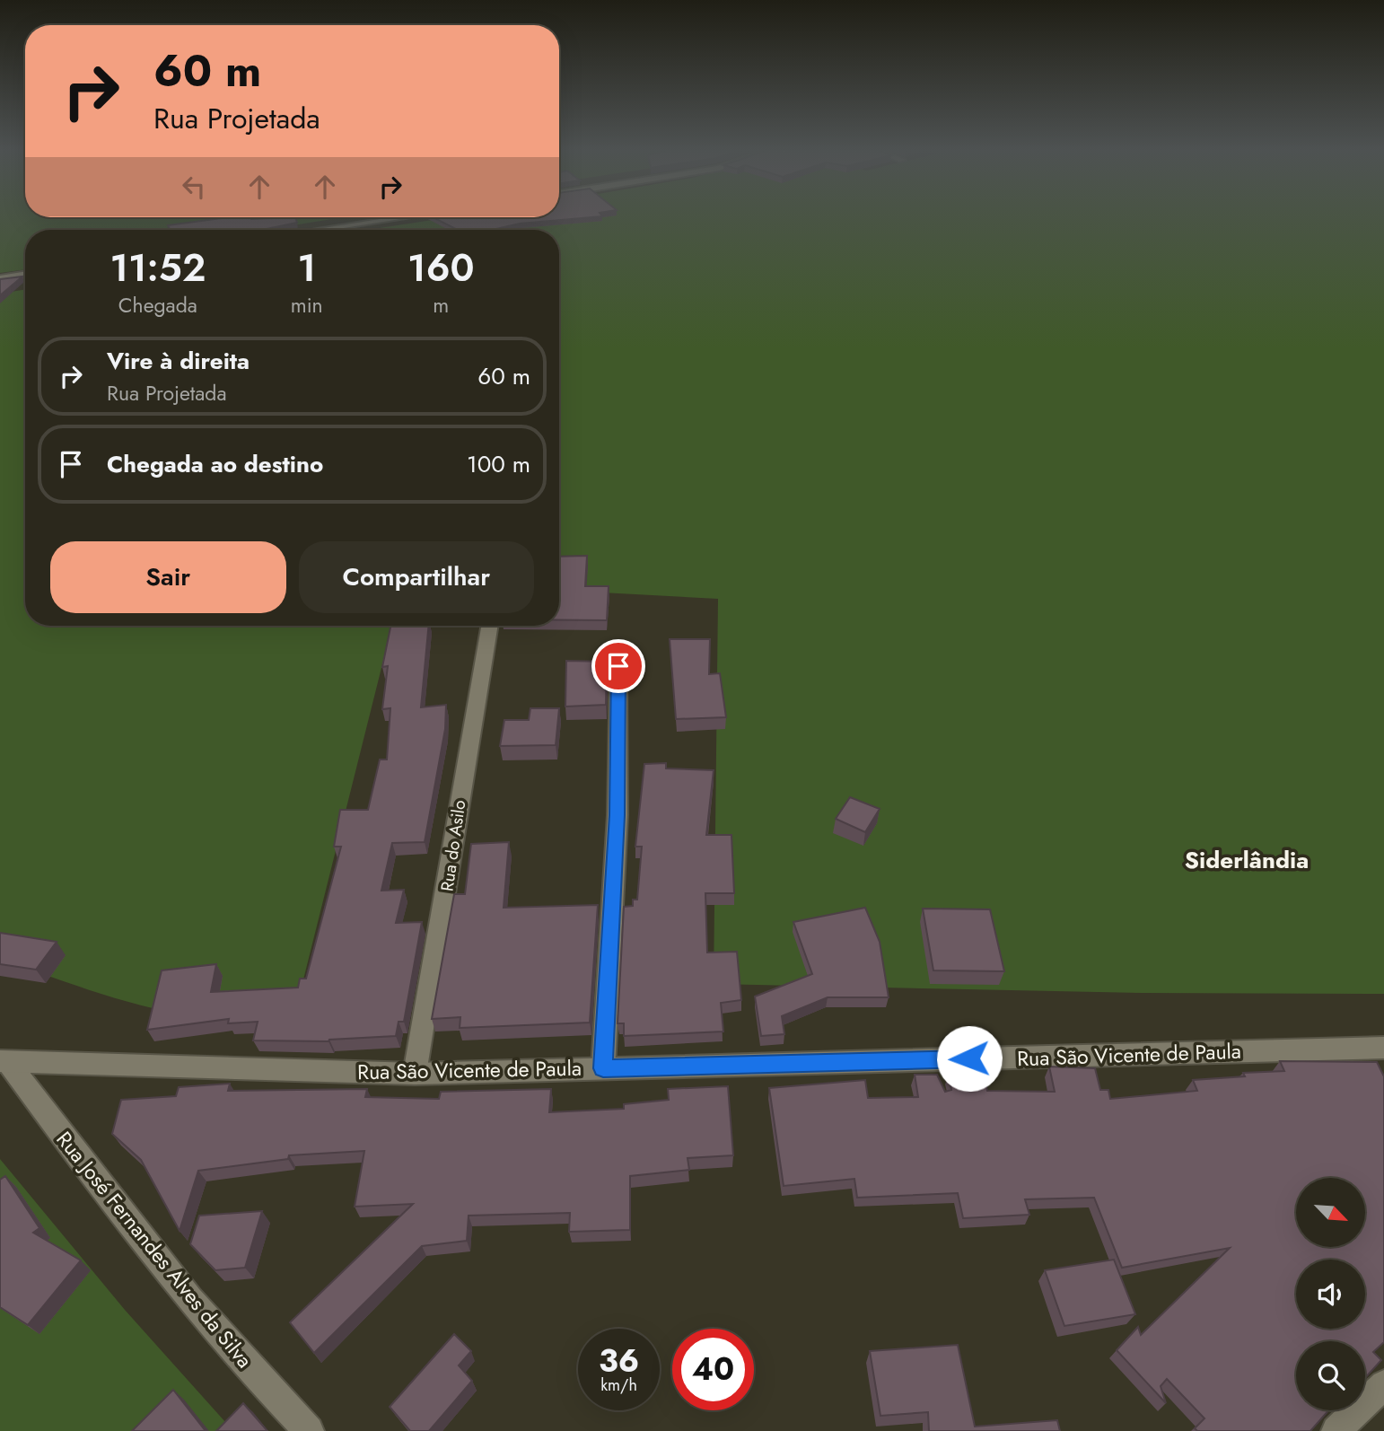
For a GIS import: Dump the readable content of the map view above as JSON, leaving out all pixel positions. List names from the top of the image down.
{
  "streets": {
    "street": ["Rua do Asilo", "Rua São Vicente de Paula", "Rua José Fernandes Alves da Silva"]
  },
  "crossings": [
    ["Rua do Asilo", "Rua São Vicente de Paula"],
    ["Rua São Vicente de Paula", "Rua José Fernandes Alves da Silva"]
  ],
  "districts": ["Siderlândia"],
  "north": "bottom right",
  "page": {
    "turn": ["60 m", "Rua Projetada"],
    "eta": [
      "11:52",
      "Chegada",
      "1",
      "min",
      "160",
      "m"
    ],
    "list": [
      {
        "name": "Vire à direita",
        "note": "Rua Projetada",
        "value": "60 m"
      },
      {
        "name": "Chegada ao destino",
        "value": "100 m"
      }
    ],
    "buttons": ["Sair", "Compartilhar"],
    "speed": "36 km/h",
    "limit": "40"
  }
}
